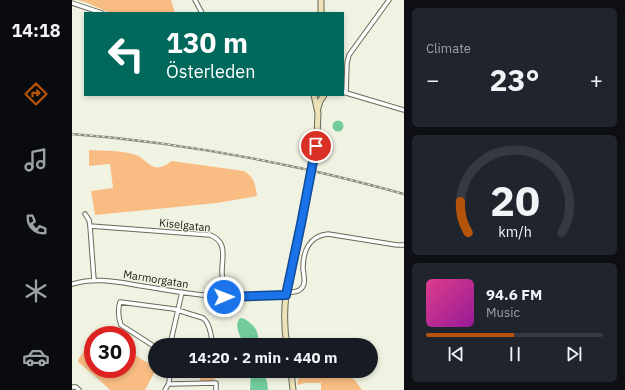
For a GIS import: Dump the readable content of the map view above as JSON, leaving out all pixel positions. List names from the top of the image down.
{
  "streets": {
    "street": ["Kiselgatan", "Marmorgatan"]
  },
  "crossings": [
    ["Kiselgatan", "Marmorgatan"]
  ],
  "page": {
    "tabs": "14:18",
    "tile": "Climate",
    "turn": ["130 m", "Österleden"],
    "heat": ["−", "23°", "+"],
    "song": ["94.6 FM", "Music"],
    "limit": "30",
    "trip": "14:20 · 2 min · 440 m",
    "gauge": ["20", "km/h"]
  }
}
